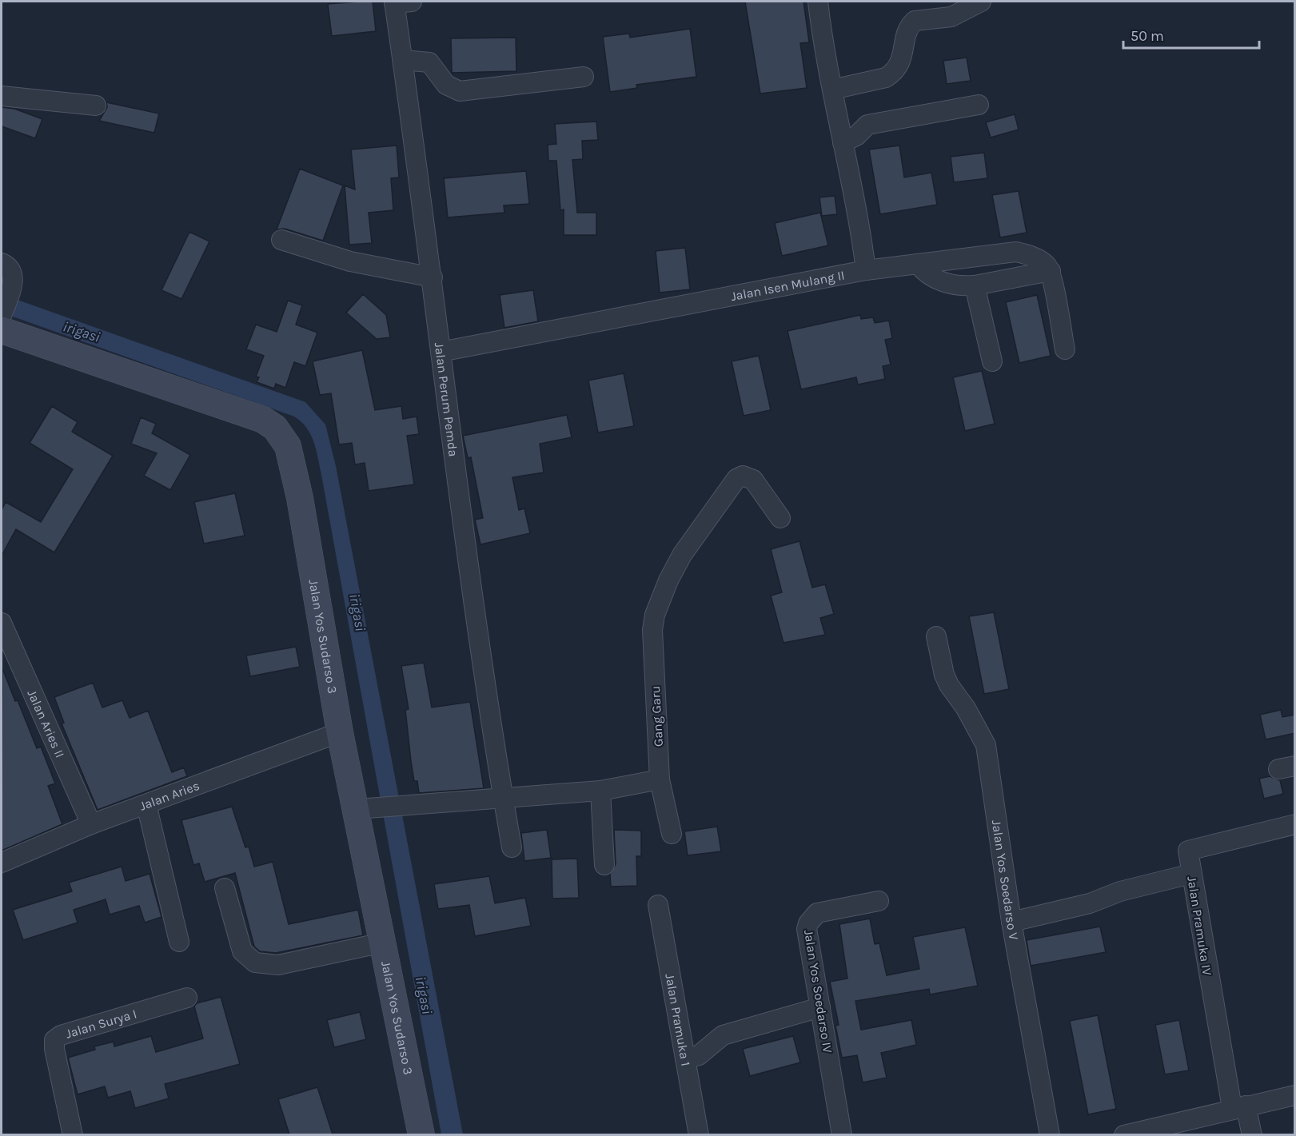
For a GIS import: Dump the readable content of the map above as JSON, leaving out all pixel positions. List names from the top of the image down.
{
  "streets": {
    "street": [
      "Jalan Isen Mulang II",
      "Jalan Perum Pemda",
      "Jalan Yos Sudarso 3",
      "Gang Garu",
      "Jalan Aries II",
      "Jalan Aries",
      "Jalan Yos Soedarso V",
      "Jalan Pramuka IV",
      "Jalan Yos Soedarso IV",
      "Jalan Pramuka 1",
      "Jalan Surya I"
    ]
  },
  "crossings": [
    ["Jalan Isen Mulang II", "Jalan Perum Pemda"],
    ["Jalan Yos Sudarso 3", "Jalan Aries"],
    ["Jalan Aries II", "Jalan Aries"]
  ],
  "water": ["irigasi"],
  "scale_bar": "50 m"
}
